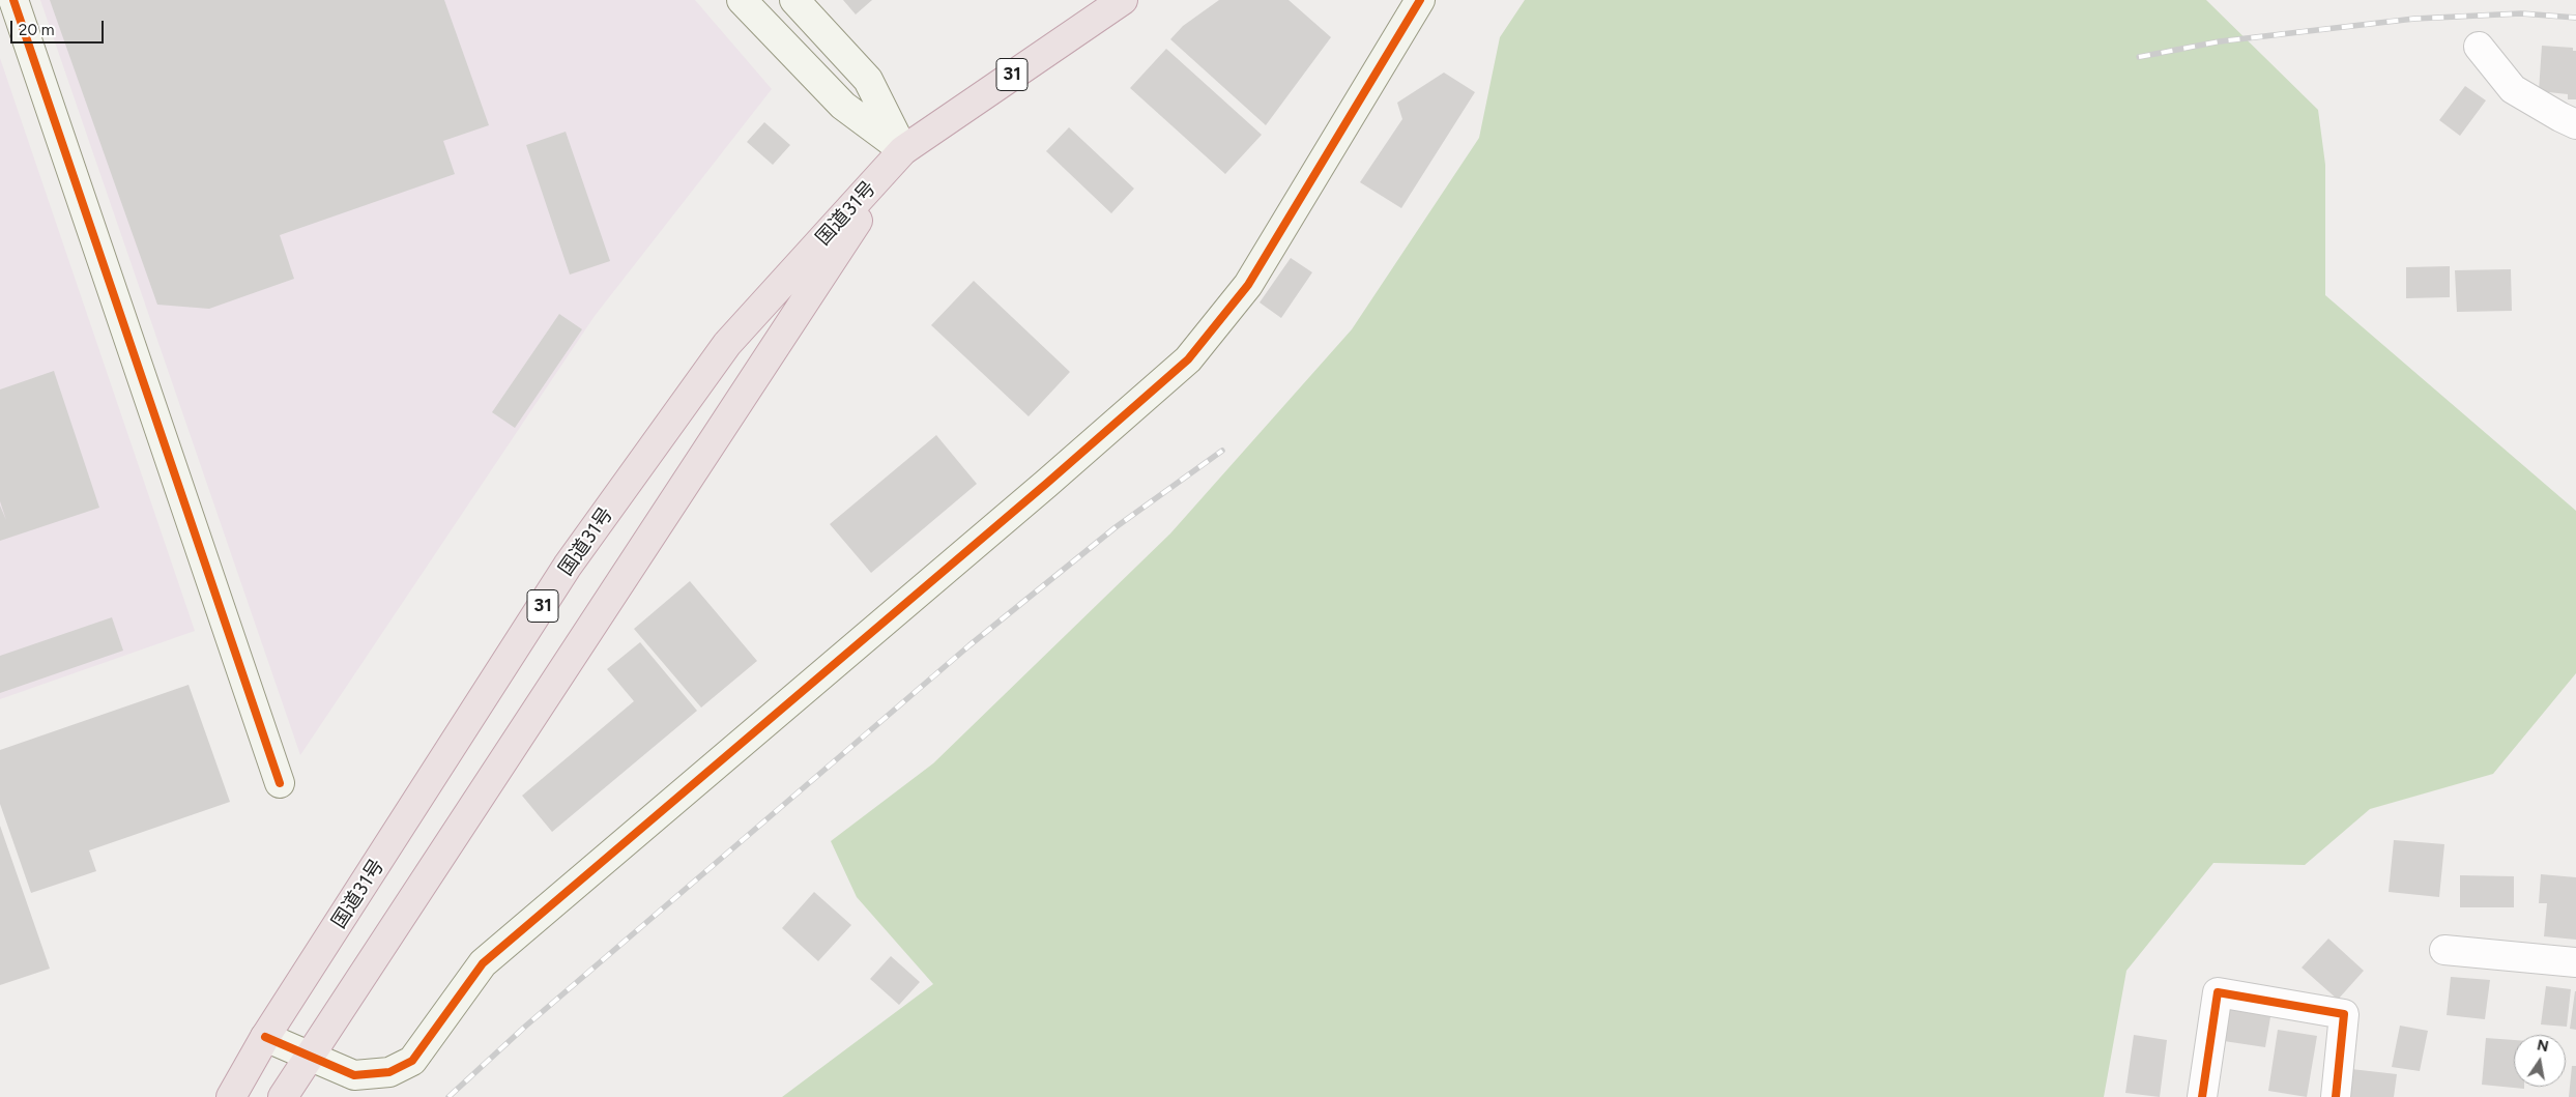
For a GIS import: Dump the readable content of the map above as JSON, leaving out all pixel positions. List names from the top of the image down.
{
  "streets": {
    "highway": ["31", "国道31号"]
  },
  "scale_bar": "20 m",
  "north": "top"
}
